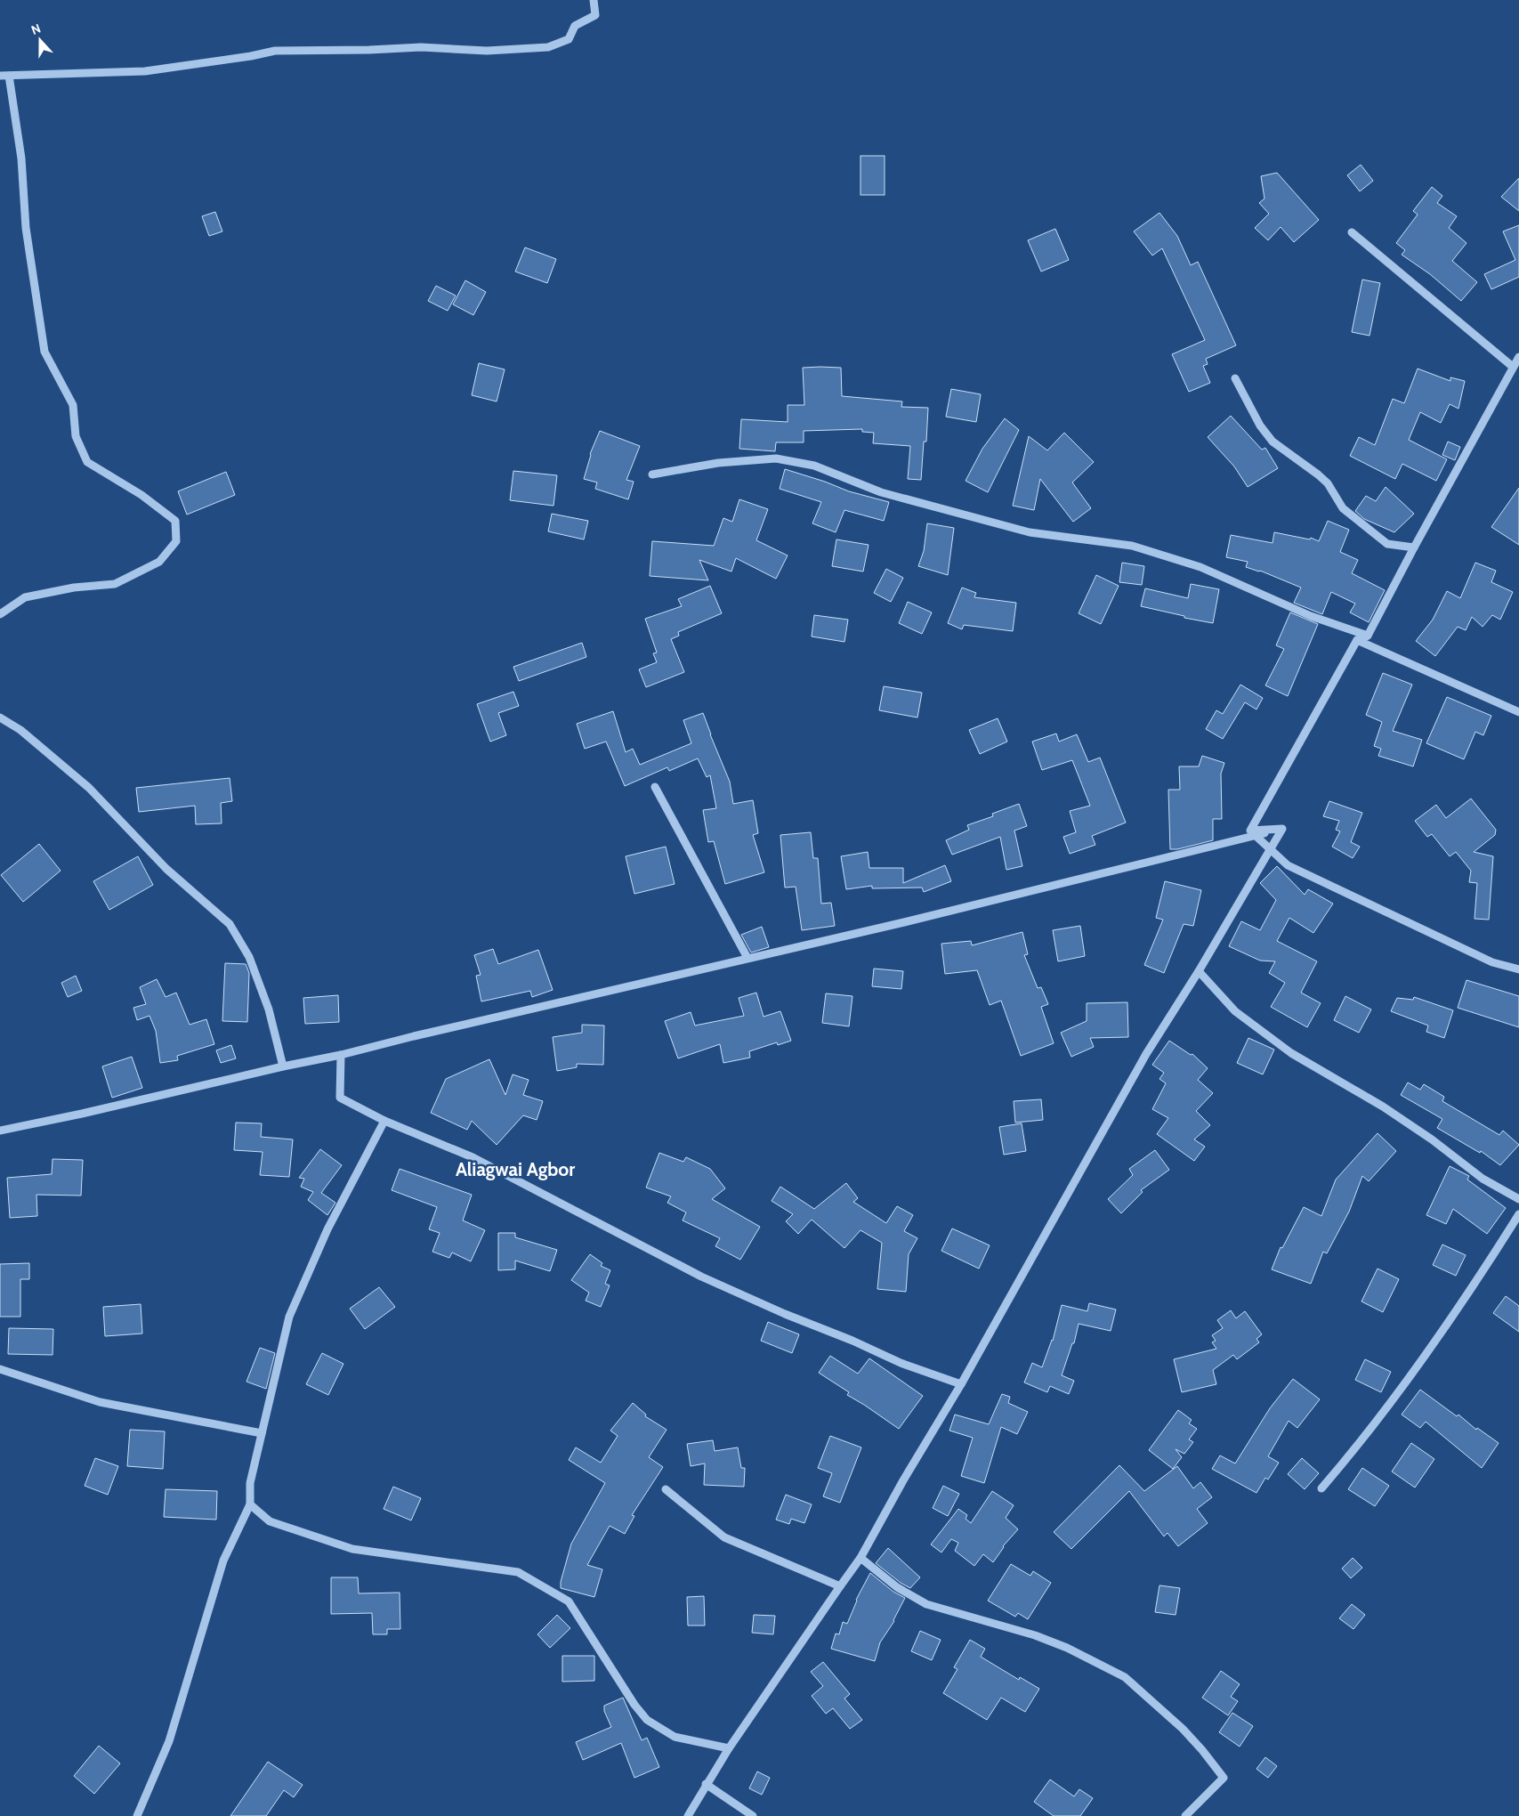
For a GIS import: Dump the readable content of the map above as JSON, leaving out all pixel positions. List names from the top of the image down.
{
  "districts": ["Aliagwai Agbor"],
  "north": "top"
}
